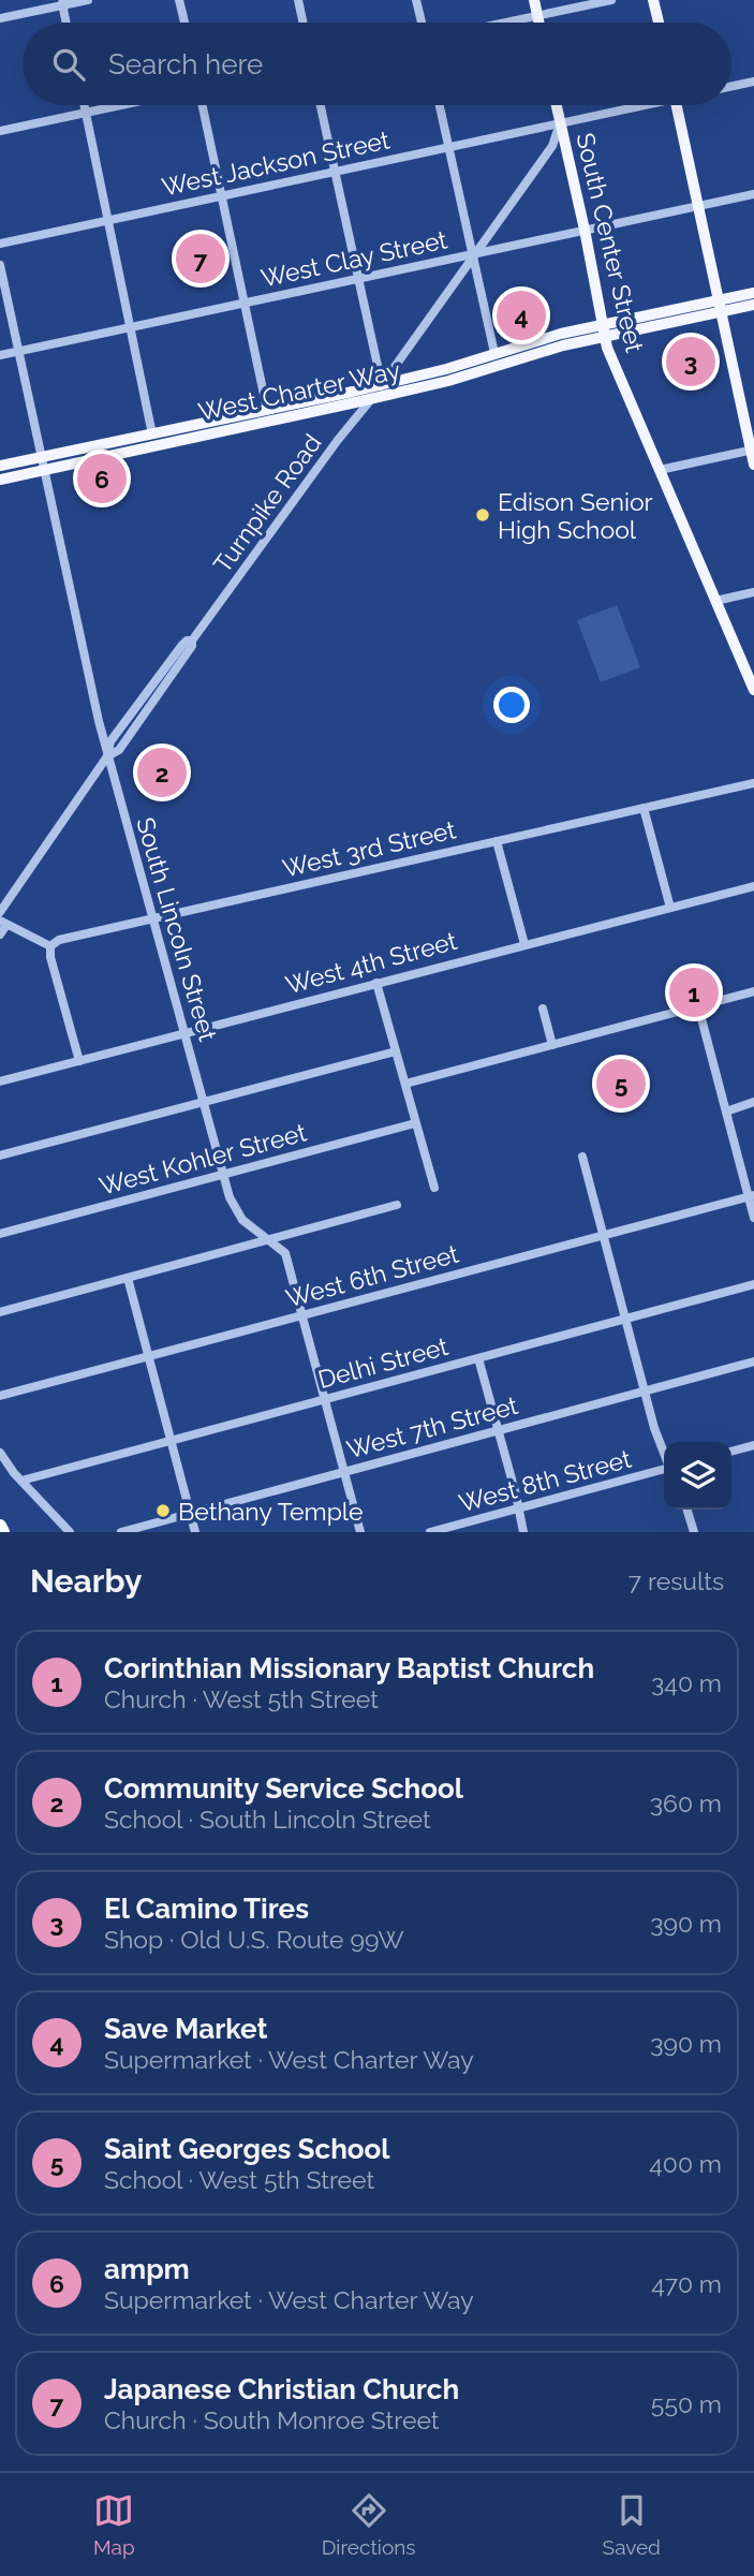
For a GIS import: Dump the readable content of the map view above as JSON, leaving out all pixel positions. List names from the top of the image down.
{
  "streets": {
    "main road": ["South Center Street", "West Charter Way"],
    "street": [
      "West Jackson Street",
      "West Clay Street",
      "Turnpike Road",
      "West 3rd Street",
      "South Lincoln Street",
      "West 4th Street",
      "West Kohler Street",
      "West 6th Street",
      "Delhi Street",
      "West 7th Street",
      "West 8th Street"
    ]
  },
  "crossings": [
    ["West Jackson Street", "South Center Street"],
    ["West Jackson Street", "Turnpike Road"],
    ["South Center Street", "West Clay Street"],
    ["South Center Street", "West Charter Way"],
    ["South Center Street", "Turnpike Road"],
    ["West Clay Street", "Turnpike Road"],
    ["West Clay Street", "South Lincoln Street"],
    ["West Charter Way", "Turnpike Road"],
    ["West Charter Way", "South Lincoln Street"],
    ["Turnpike Road", "South Lincoln Street"],
    ["West 3rd Street", "South Lincoln Street"],
    ["South Lincoln Street", "West 4th Street"],
    ["South Lincoln Street", "West Kohler Street"],
    ["South Lincoln Street", "West 6th Street"],
    ["South Lincoln Street", "Delhi Street"],
    ["South Lincoln Street", "West 7th Street"]
  ],
  "places": ["Edison Senior High School", "Bethany Temple"],
  "page": {
    "search": "Search here",
    "pins": [
      "7",
      "4",
      "3",
      "6",
      "2",
      "1",
      "5"
    ],
    "heading": ["Nearby", "7 results"],
    "list": [
      {
        "mark": "1",
        "name": "Corinthian Missionary Baptist Church",
        "note": "Church · West 5th Street",
        "value": "340 m"
      },
      {
        "mark": "2",
        "name": "Community Service School",
        "note": "School · South Lincoln Street",
        "value": "360 m"
      },
      {
        "mark": "3",
        "name": "El Camino Tires",
        "note": "Shop · Old U.S. Route 99W",
        "value": "390 m"
      },
      {
        "mark": "4",
        "name": "Save Market",
        "note": "Supermarket · West Charter Way",
        "value": "390 m"
      },
      {
        "mark": "5",
        "name": "Saint Georges School",
        "note": "School · West 5th Street",
        "value": "400 m"
      },
      {
        "mark": "6",
        "name": "ampm",
        "note": "Supermarket · West Charter Way",
        "value": "470 m"
      },
      {
        "mark": "7",
        "name": "Japanese Christian Church",
        "note": "Church · South Monroe Street",
        "value": "550 m"
      }
    ],
    "nav": ["Map", "Directions", "Saved"]
  }
}
